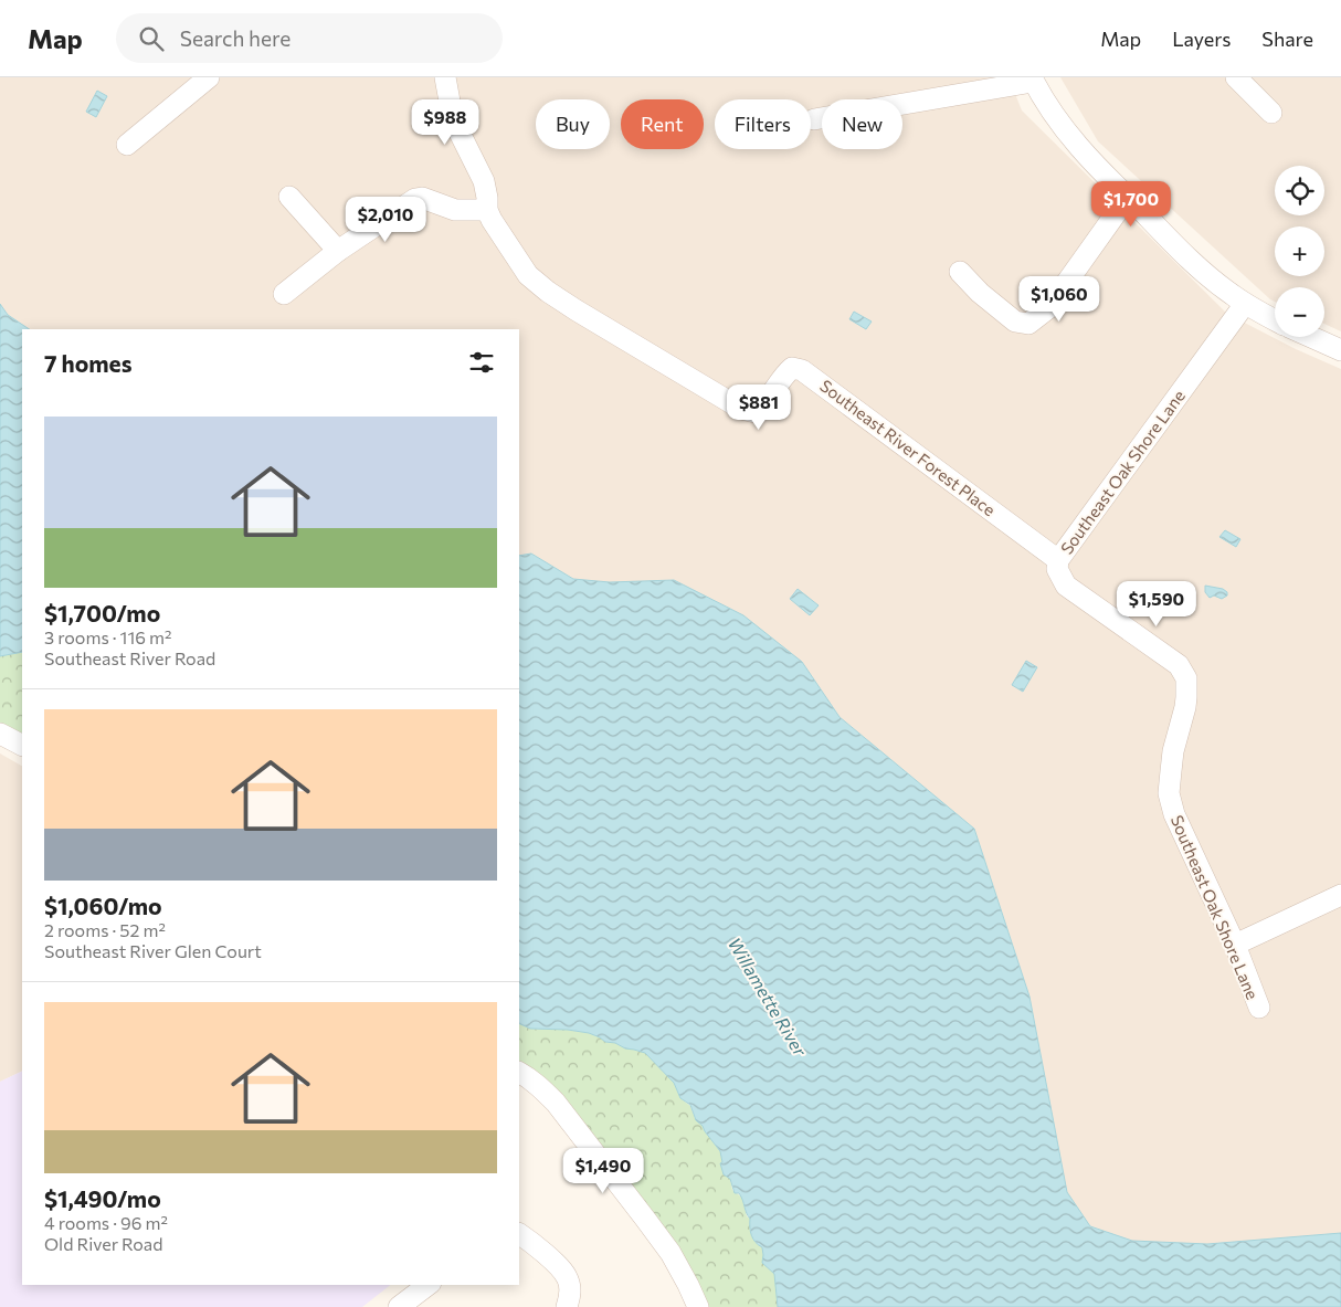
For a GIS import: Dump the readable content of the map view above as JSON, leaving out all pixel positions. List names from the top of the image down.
{
  "streets": {
    "street": ["Southeast River Forest Place", "Southeast Oak Shore Lane"]
  },
  "crossings": [
    ["Southeast River Forest Place", "Southeast Oak Shore Lane"]
  ],
  "water": ["Willamette River"],
  "page": {
    "header": "Map",
    "search": "Search here",
    "nav": ["Map", "Layers", "Share"],
    "price": [
      "$988",
      "$1,700",
      "$2,010",
      "$1,060",
      "$881",
      "$1,590",
      "$1,490"
    ],
    "chip": [
      "Buy",
      "Rent",
      "Filters",
      "New"
    ],
    "map_buttons": ["+", "−"],
    "heading": "7 homes",
    "list": [
      {
        "name": "$1,700/mo",
        "note": "3 rooms · 116 m² · Southeast River Road"
      },
      {
        "name": "$1,060/mo",
        "note": "2 rooms · 52 m² · Southeast River Glen Court"
      },
      {
        "name": "$1,490/mo",
        "note": "4 rooms · 96 m² · Old River Road"
      }
    ]
  }
}
